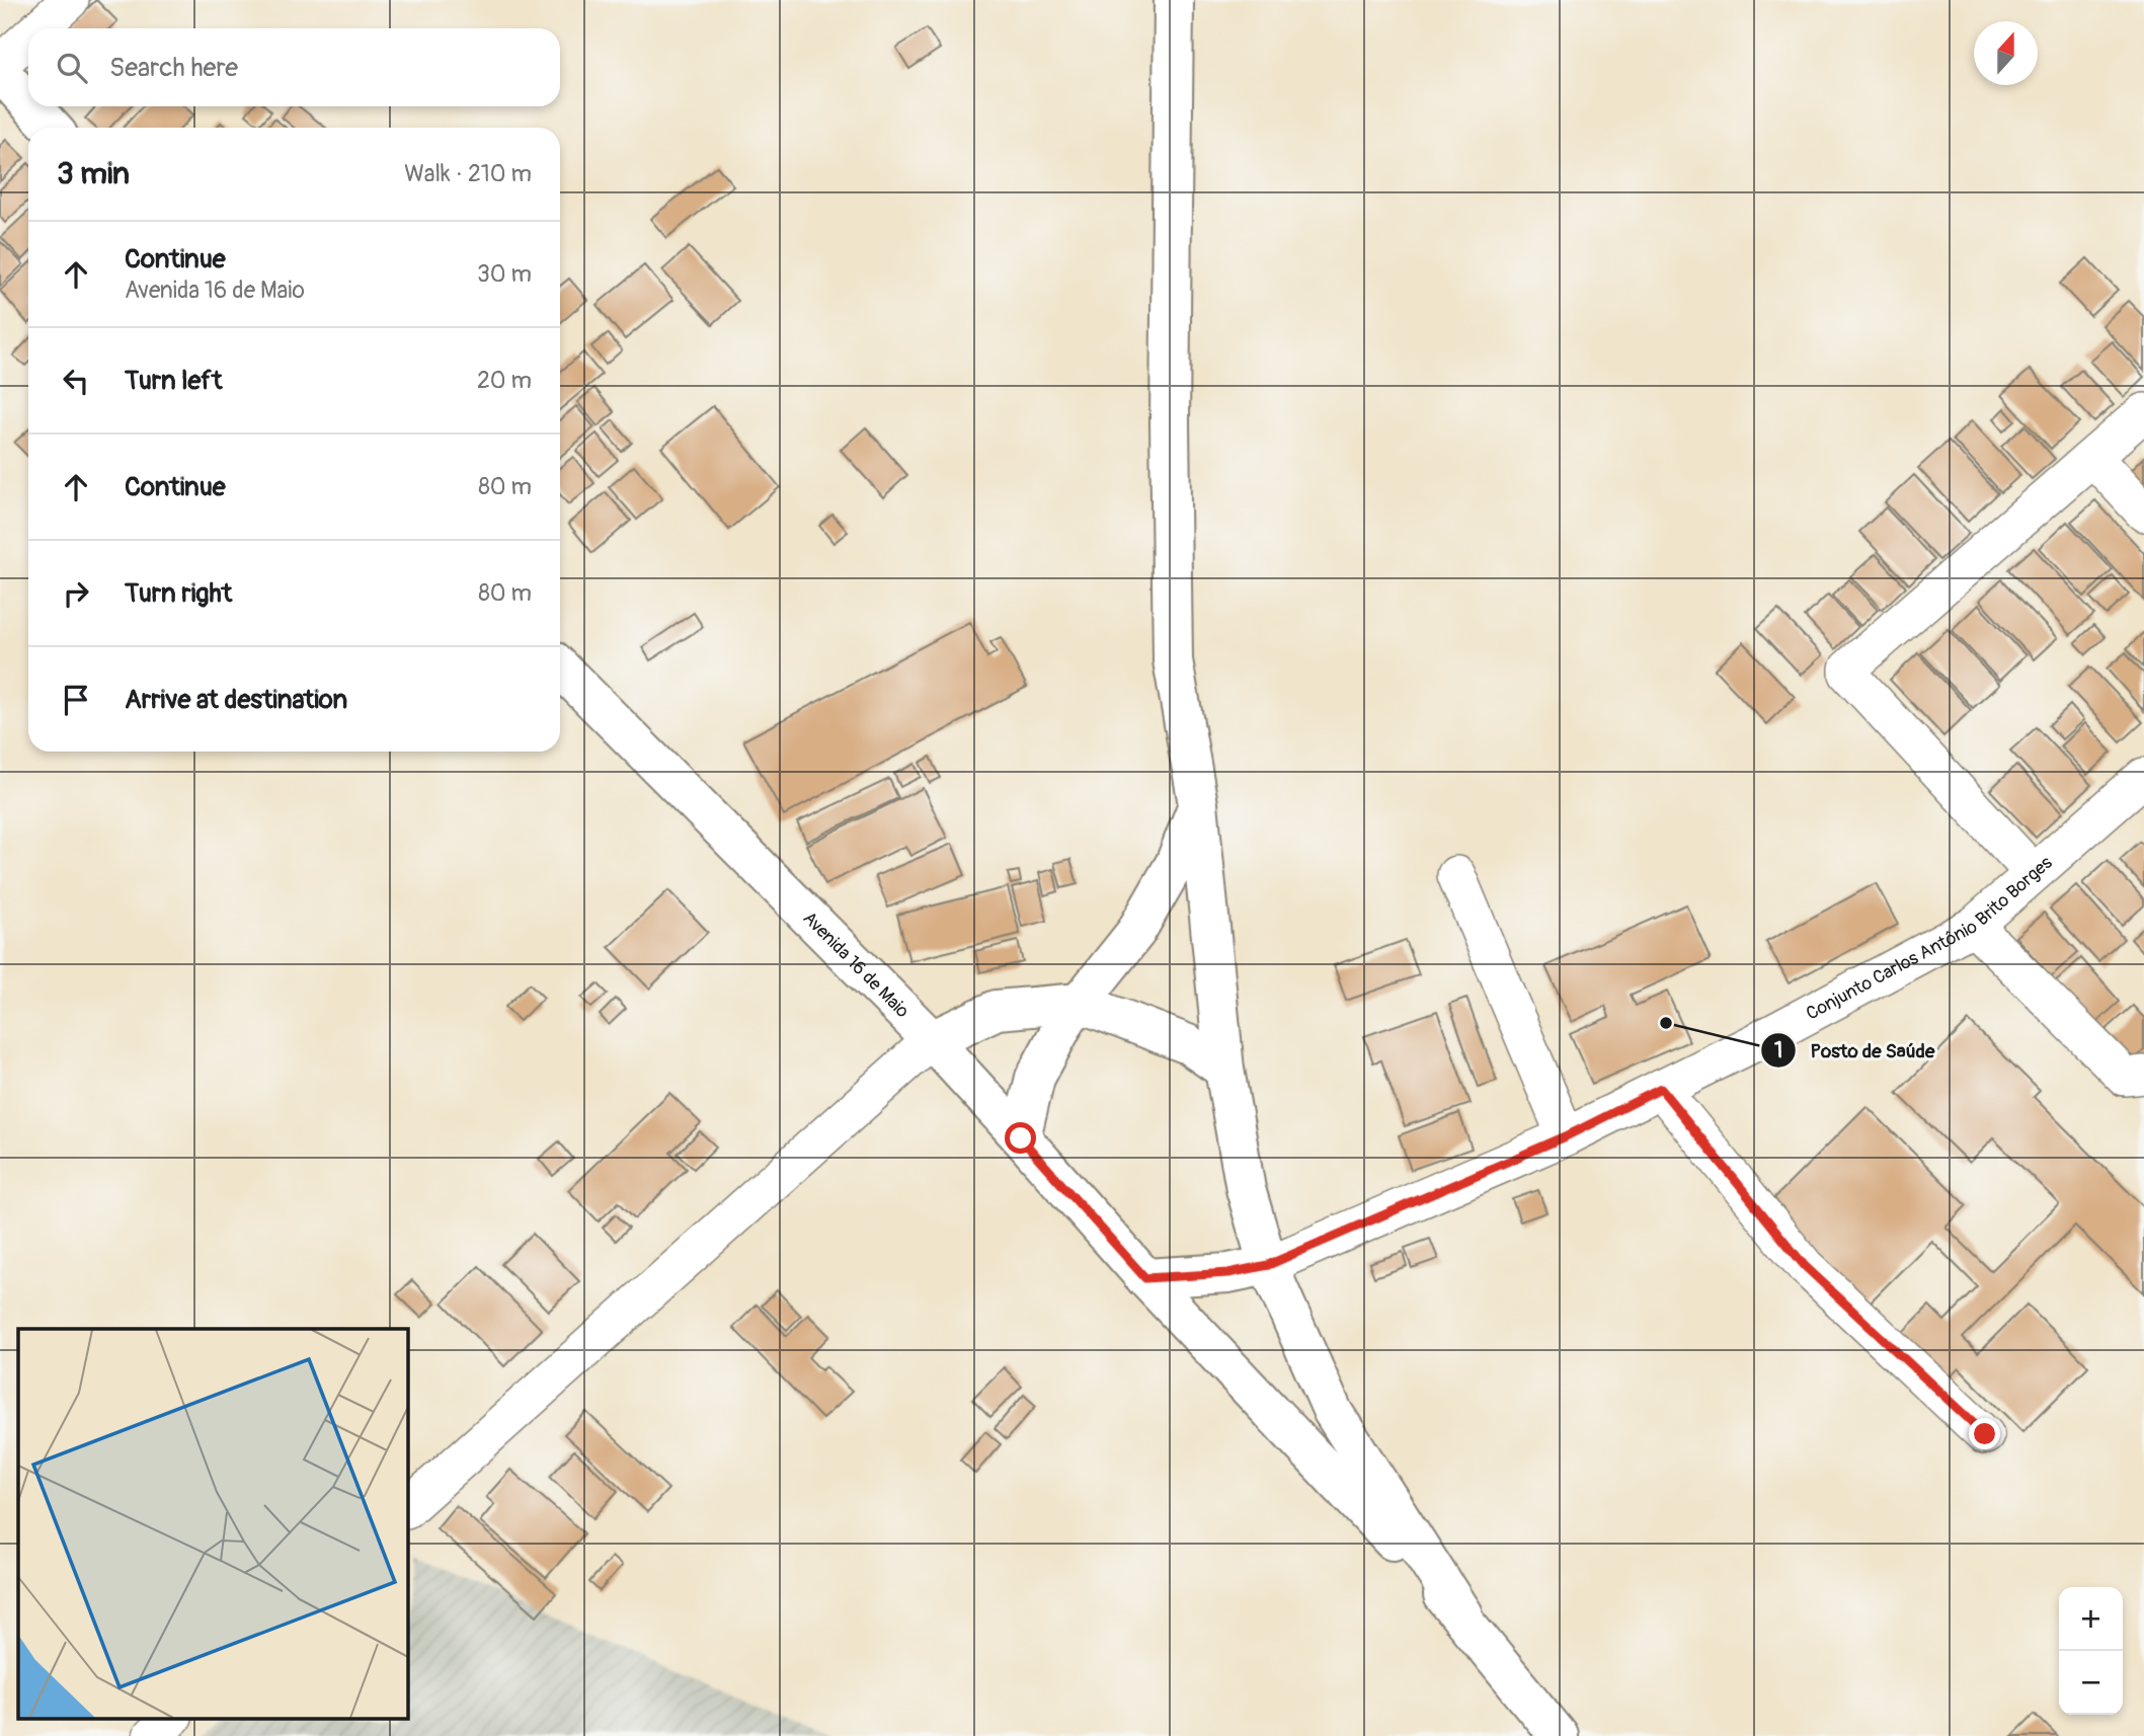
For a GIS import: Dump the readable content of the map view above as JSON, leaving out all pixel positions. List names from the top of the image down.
{
  "streets": {
    "main road": ["Avenida 16 de Maio"],
    "street": ["Conjunto Carlos Antônio Brito Borges"]
  },
  "places": ["Posto de Saúde"],
  "north": "top",
  "page": {
    "search": "Search here",
    "heading": ["3 min", "Walk · 210 m"],
    "list": [
      ["Continue", "Avenida 16 de Maio", "30 m"],
      ["Turn left", "20 m"],
      ["Continue", "80 m"],
      ["Turn right", "80 m"],
      "Arrive at destination"
    ],
    "map_buttons": ["+", "−"]
  }
}
